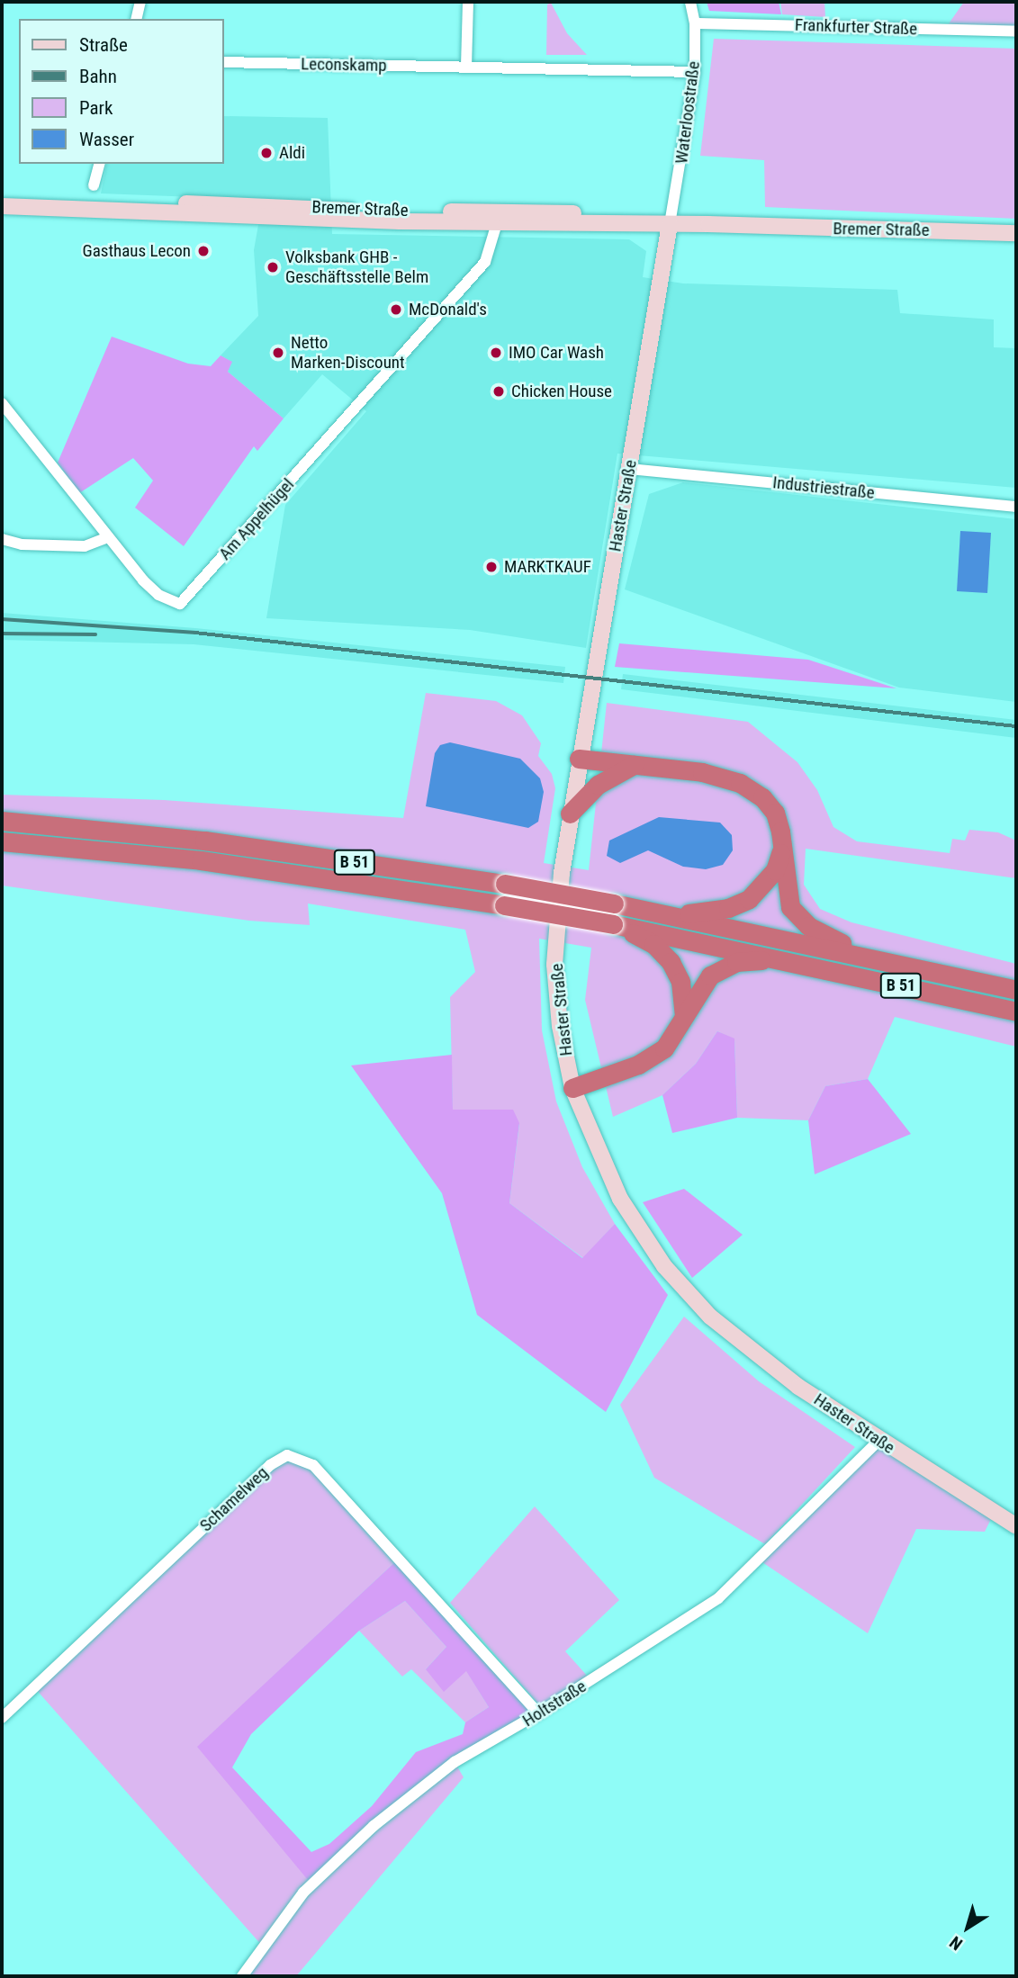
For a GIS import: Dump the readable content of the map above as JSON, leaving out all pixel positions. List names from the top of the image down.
{
  "streets": {
    "highway": ["B 51"],
    "street": [
      "Frankfurter Straße",
      "Leconskamp",
      "Waterloostraße",
      "Bremer Straße",
      "Industriestraße",
      "Haster Straße",
      "Am Appelhügel",
      "Schamelweg",
      "Holtstraße"
    ]
  },
  "crossings": [
    ["Frankfurter Straße", "Waterloostraße"],
    ["Leconskamp", "Waterloostraße"],
    ["Waterloostraße", "Bremer Straße"],
    ["Waterloostraße", "Haster Straße"],
    ["Bremer Straße", "Haster Straße"],
    ["Bremer Straße", "Am Appelhügel"],
    ["Industriestraße", "Haster Straße"],
    ["Haster Straße", "Holtstraße"],
    ["Schamelweg", "Holtstraße"]
  ],
  "places": [
    "Aldi",
    "Gasthaus Lecon",
    "Volksbank GHB - Geschäftsstelle Belm",
    "McDonald's",
    "Netto Marken-Discount",
    "IMO Car Wash",
    "Chicken House",
    "MARKTKAUF"
  ],
  "legend": [
    "Straße",
    "Bahn",
    "Park",
    "Wasser"
  ],
  "north": "bottom left"
}
